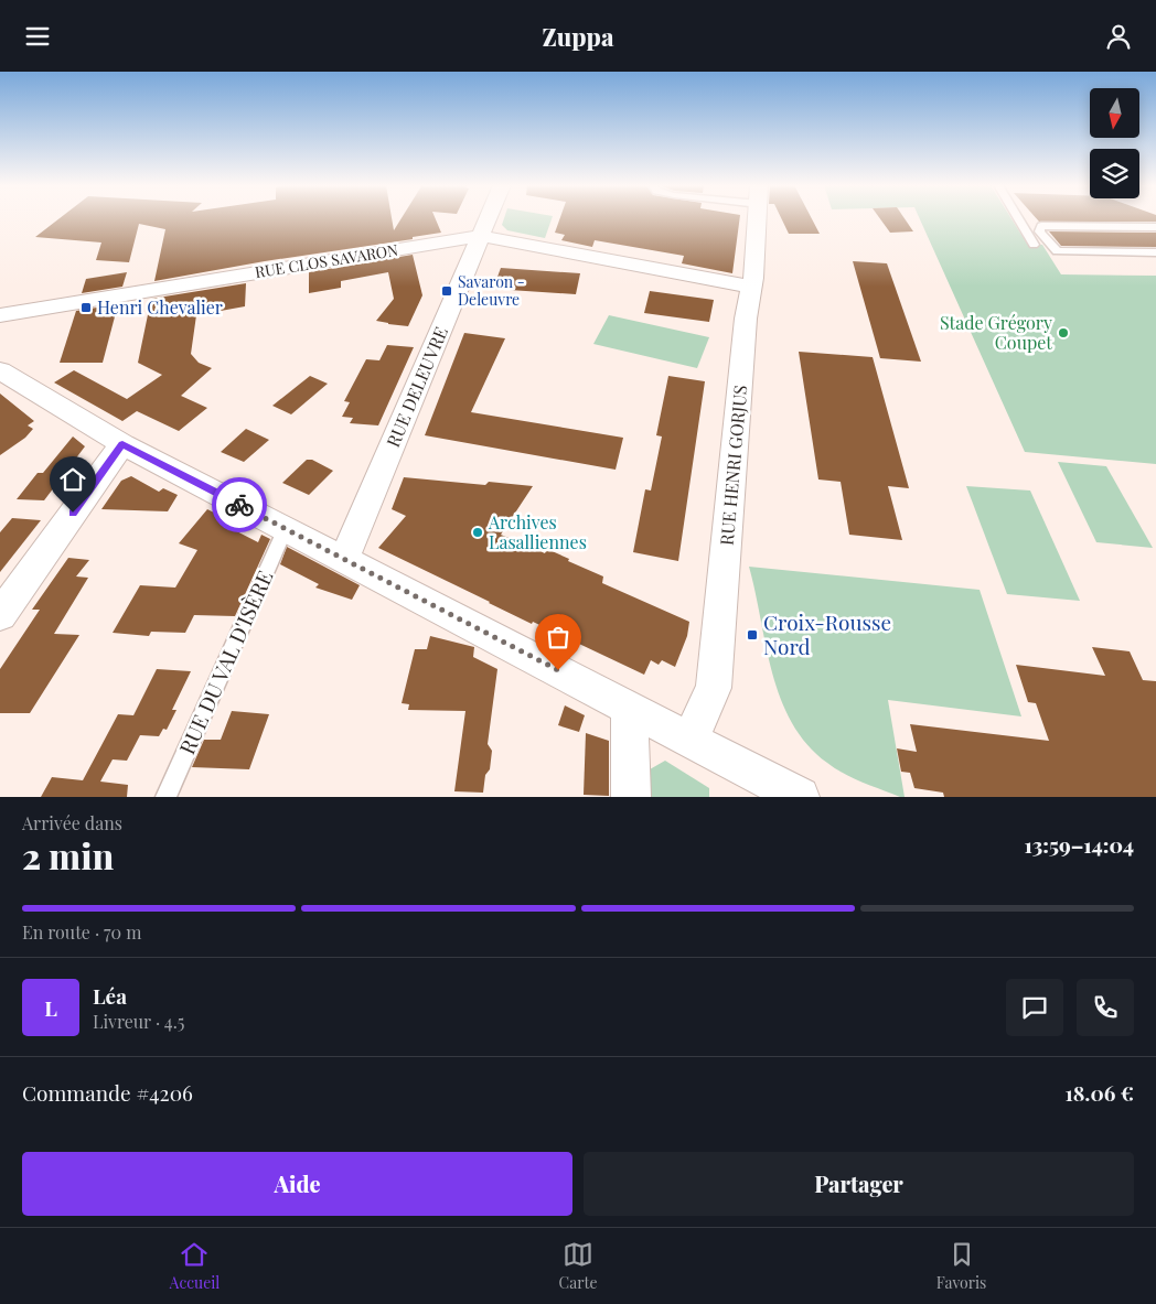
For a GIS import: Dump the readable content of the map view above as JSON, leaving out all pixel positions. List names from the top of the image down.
{
  "streets": {
    "street": ["RUE CLOS SAVARON", "RUE DELEUVRE", "RUE HENRI GORJUS"],
    "lane": ["RUE DU VAL D'ISÈRE"]
  },
  "crossings": [
    ["RUE CLOS SAVARON", "RUE DELEUVRE"],
    ["RUE CLOS SAVARON", "RUE HENRI GORJUS"]
  ],
  "places": {
    "transit": ["Savaron - Deleuvre", "Henri Chevalier", "Croix-Rousse Nord"],
    "other": ["Stade Grégory Coupet", "Archives Lasalliennes"]
  },
  "north": "bottom",
  "page": {
    "header": "Zuppa",
    "heading": ["2 min", "Arrivée dans", "13:59–14:04"],
    "panel": [
      "Léa",
      "Livreur · 4.5",
      "Commande #4206",
      "18.06 €"
    ],
    "bar": "En route · 70 m",
    "round": "L",
    "buttons": ["Aide", "Partager"],
    "tabs": ["Accueil", "Carte", "Favoris"]
  }
}
